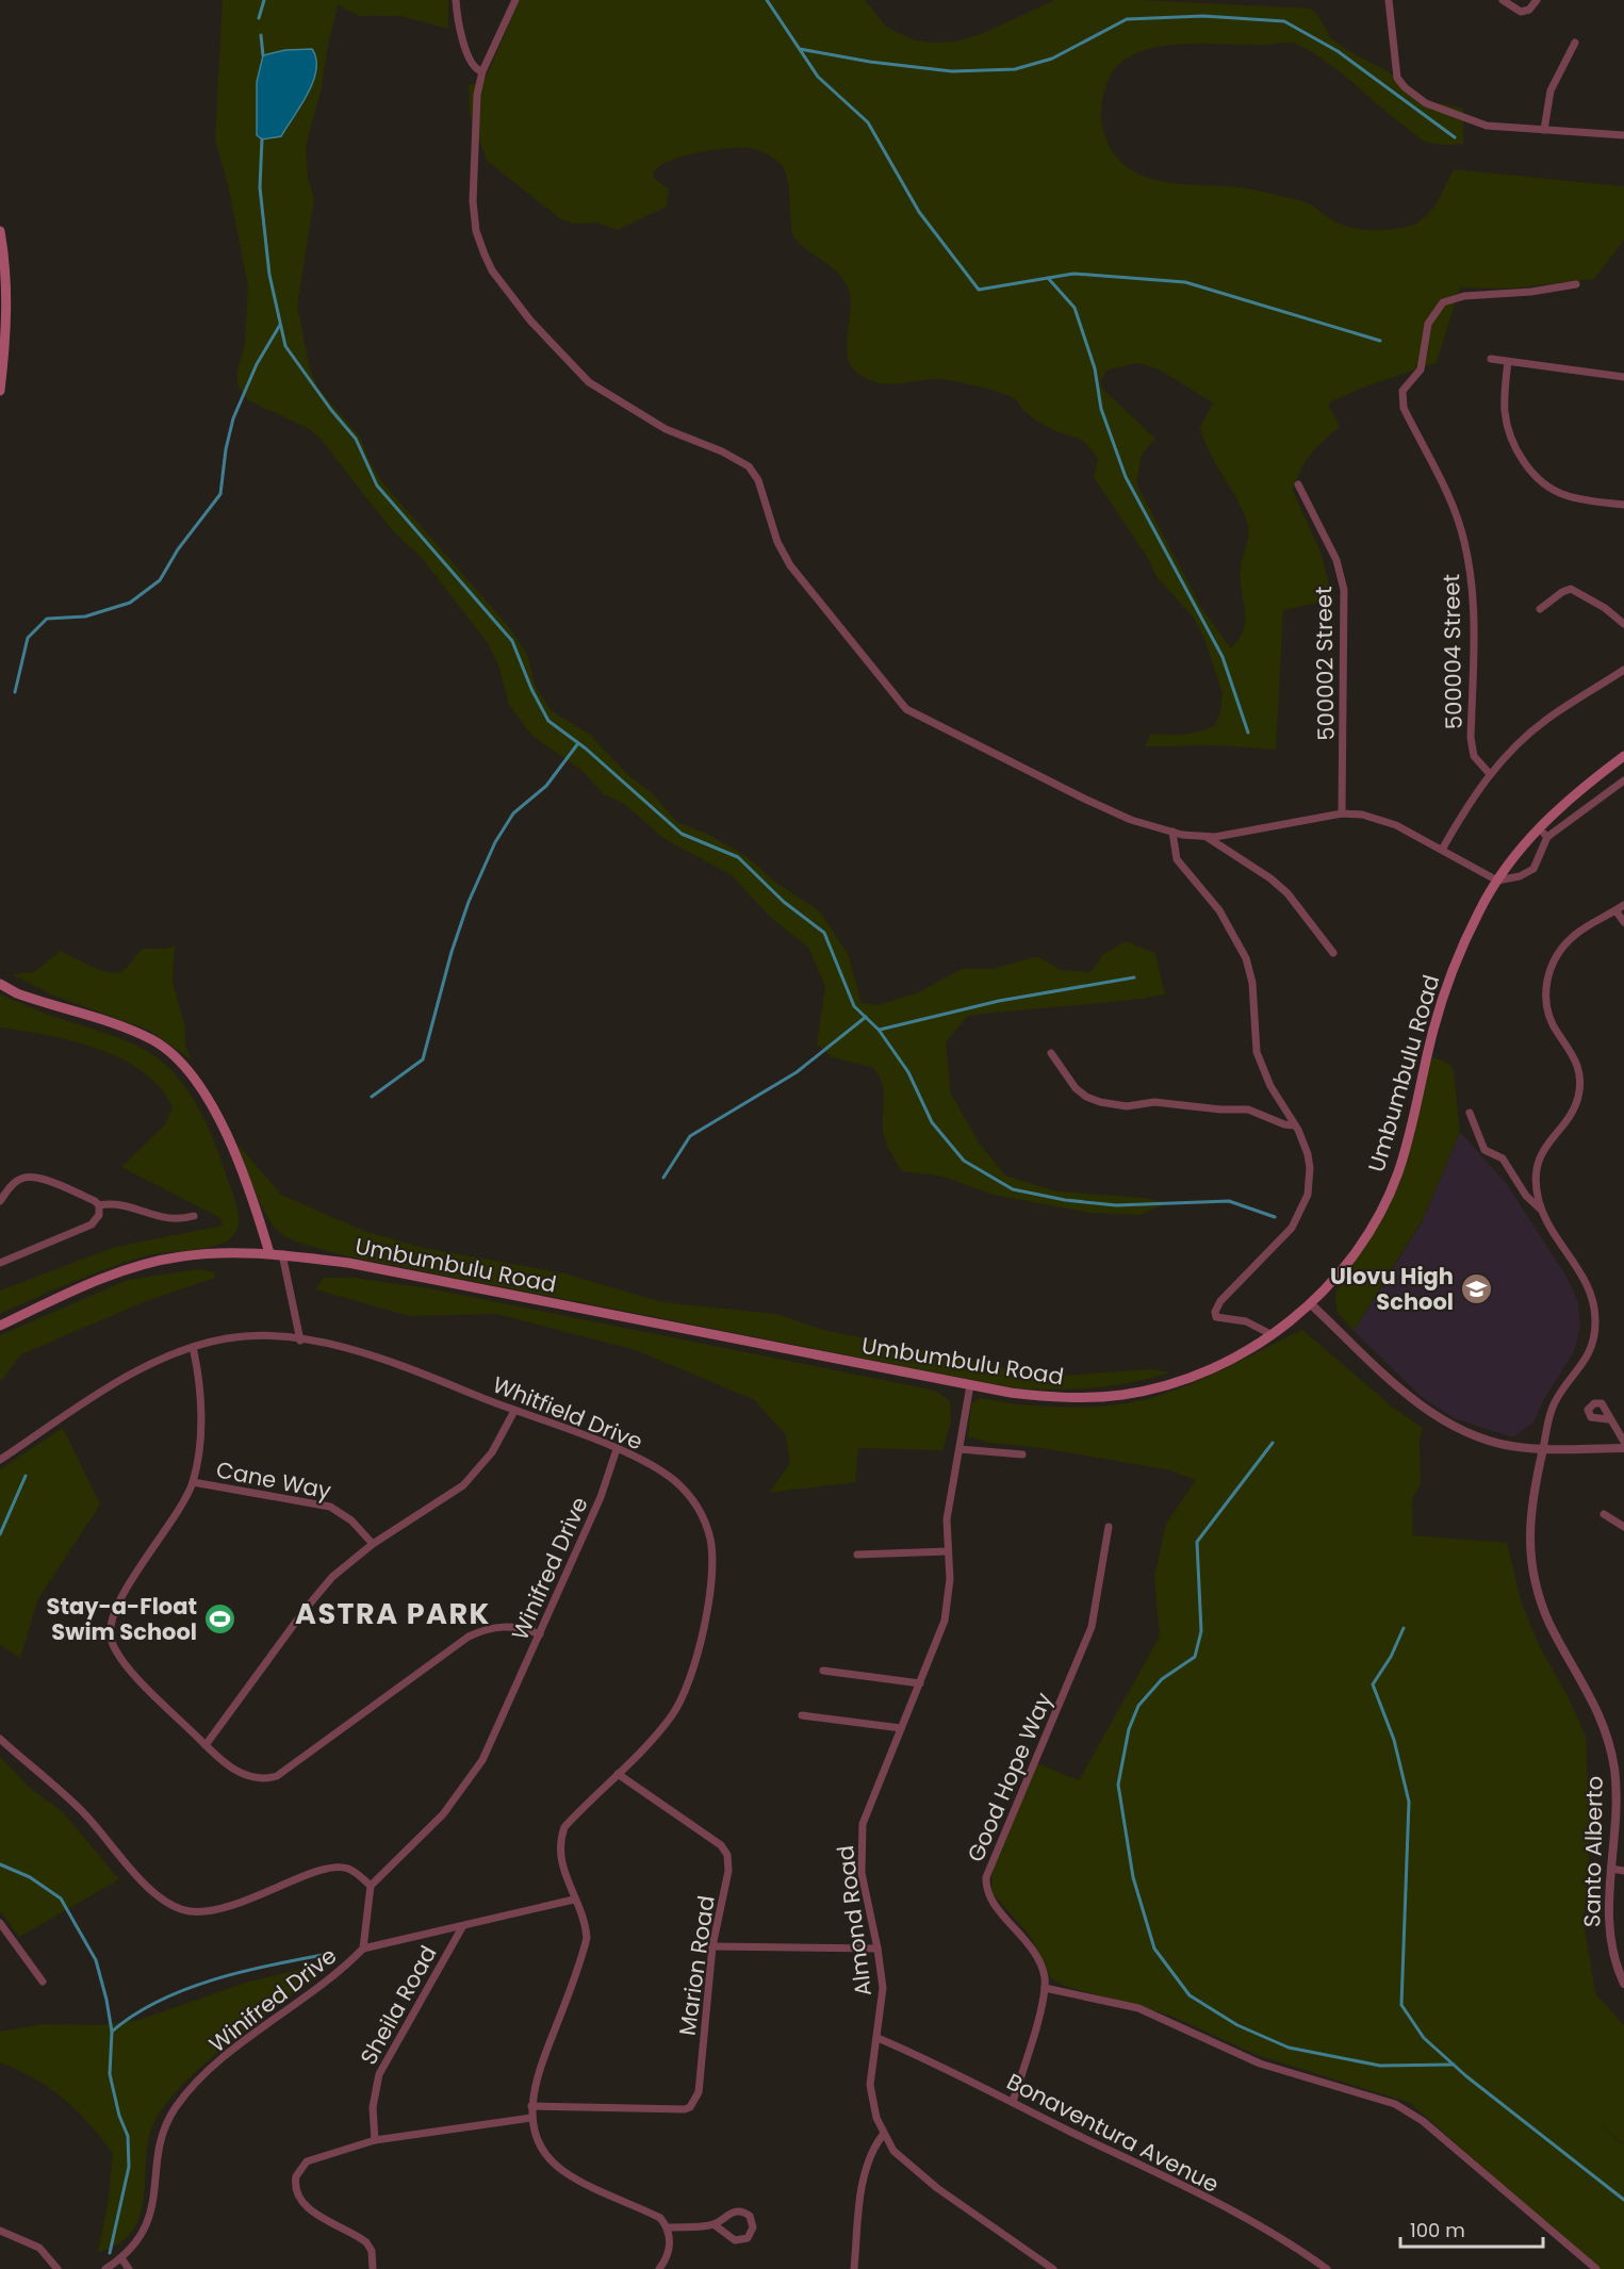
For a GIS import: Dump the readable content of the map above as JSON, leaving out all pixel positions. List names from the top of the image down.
{
  "streets": {
    "main road": ["Umbumbulu Road"],
    "street": [
      "500004 Street",
      "500002 Street",
      "Whitfield Drive",
      "Cane Way",
      "Winifred Drive",
      "Good Hope Way",
      "Santo Alberto",
      "Almond Road",
      "Marion Road",
      "Sheila Road",
      "Bonaventura Avenue"
    ]
  },
  "crossings": [
    ["Umbumbulu Road", "Almond Road"],
    ["Whitfield Drive", "Winifred Drive"],
    ["Whitfield Drive", "Marion Road"],
    ["Good Hope Way", "Bonaventura Avenue"],
    ["Almond Road", "Bonaventura Avenue"]
  ],
  "districts": ["ASTRA PARK"],
  "places": {
    "school or university": ["Ulovu High School"],
    "sports": ["Stay-a-Float Swim School"]
  },
  "scale_bar": "100 m"
}
